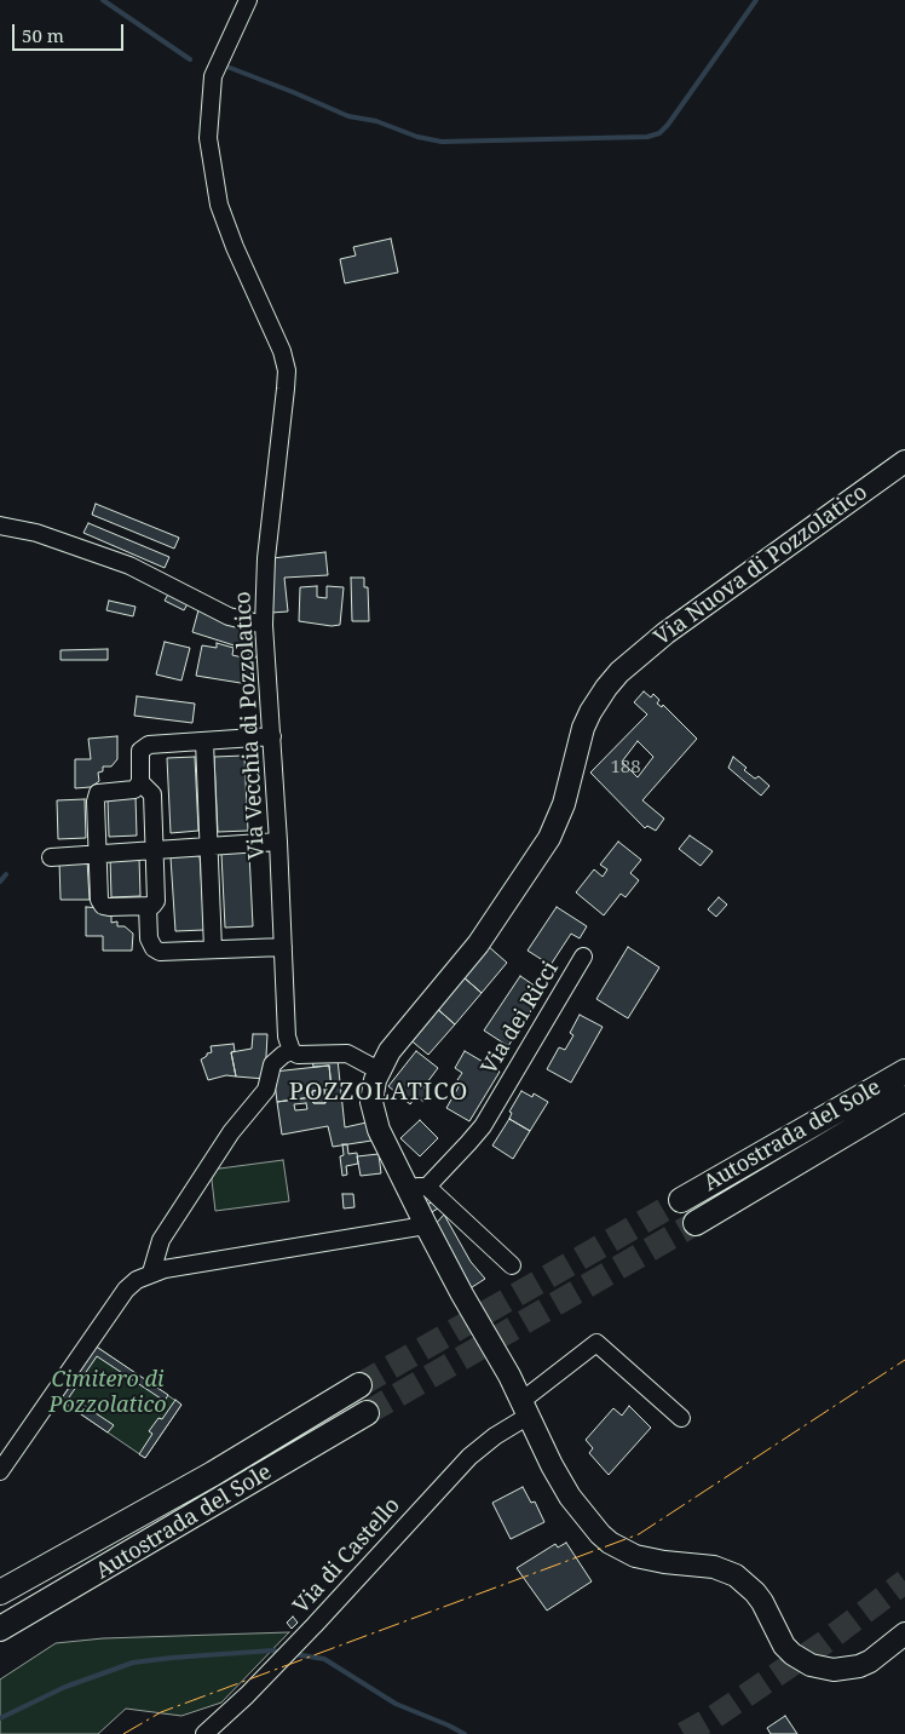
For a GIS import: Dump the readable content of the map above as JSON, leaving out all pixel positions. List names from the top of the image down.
{
  "streets": {
    "highway": ["Autostrada del Sole"],
    "main road": ["Via Nuova di Pozzolatico"],
    "street": ["Via Vecchia di Pozzolatico", "Via dei Ricci", "Via di Castello"]
  },
  "crossings": [
    ["Via Nuova di Pozzolatico", "Via dei Ricci"],
    ["Via Nuova di Pozzolatico", "Via di Castello"]
  ],
  "districts": ["POZZOLATICO"],
  "parks": ["Cimitero di Pozzolatico"],
  "house_numbers": ["188"],
  "scale_bar": "50 m"
}
